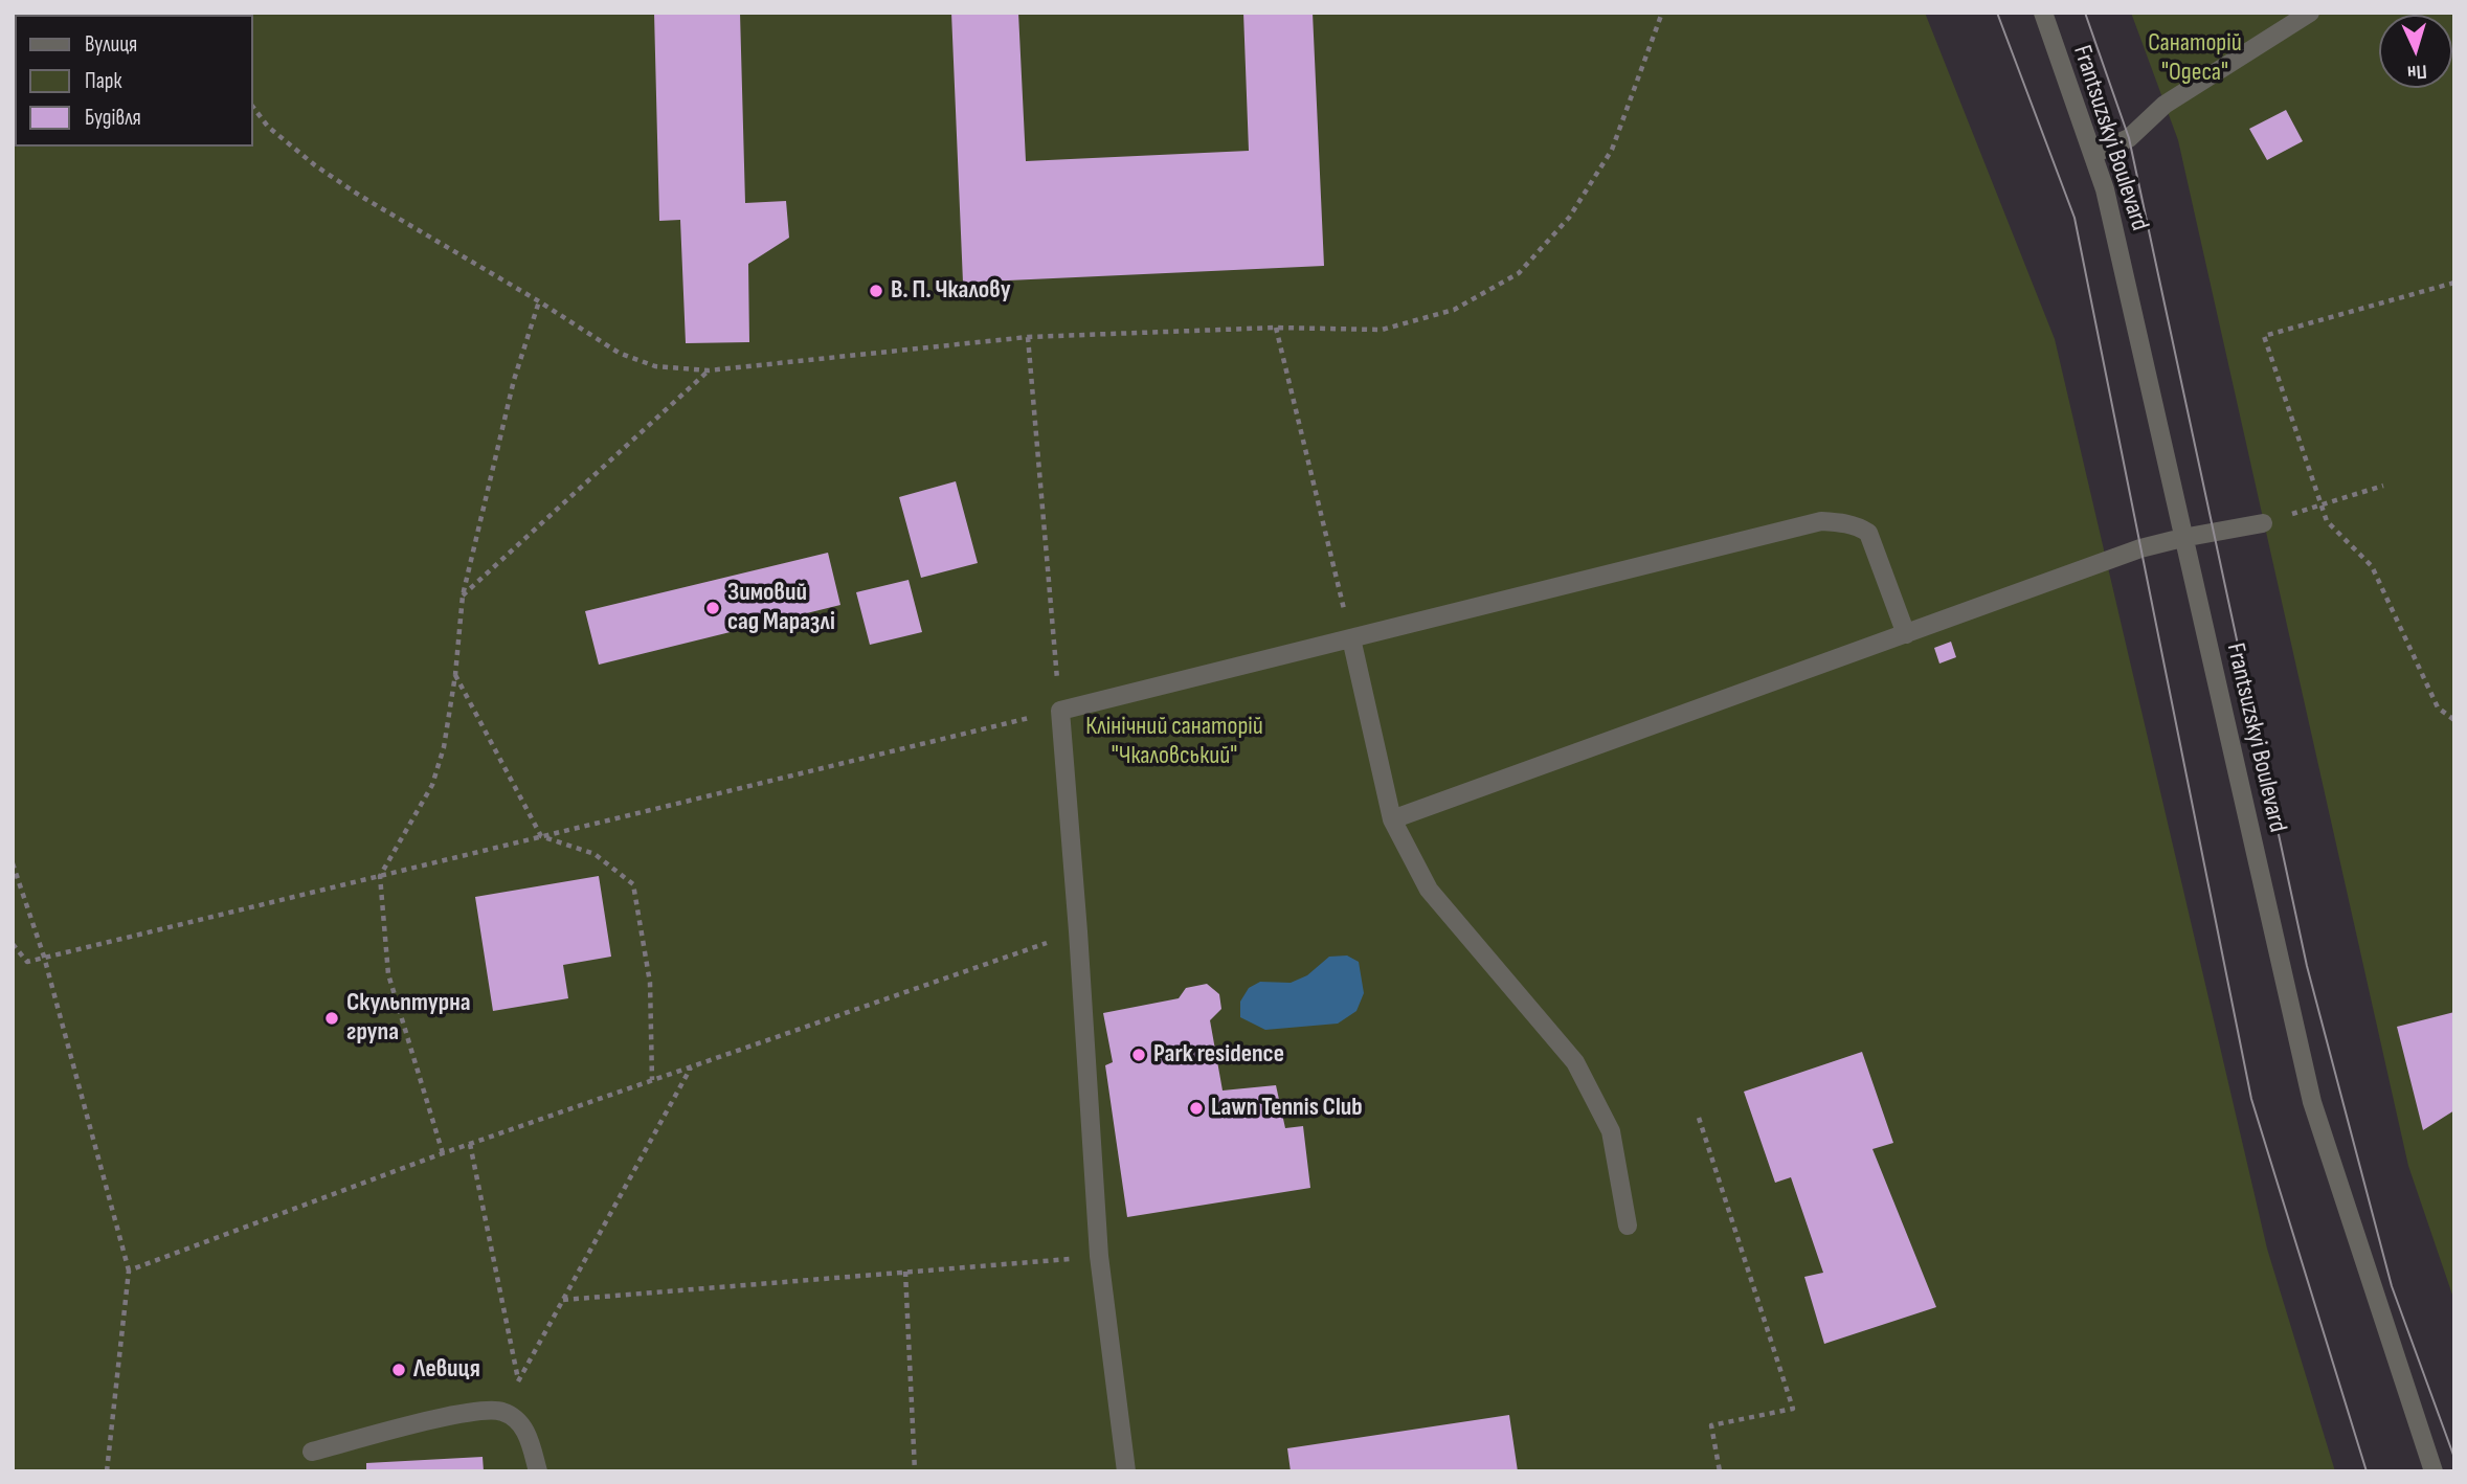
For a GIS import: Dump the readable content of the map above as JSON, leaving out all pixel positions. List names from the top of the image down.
{
  "streets": {
    "street": ["Frantsuzskyi Boulevard"]
  },
  "parks": ["Санаторій \"Одеса\"", "Клінічний санаторій \"Чкаловський\""],
  "places": [
    "В. П. Чкалову",
    "Зимовий сад Маразлі",
    "Скульптурна група",
    "Park residence",
    "Lawn Tennis Club",
    "Левиця"
  ],
  "legend": ["Вулиця", "Парк", "Будівля"],
  "north": "bottom"
}
